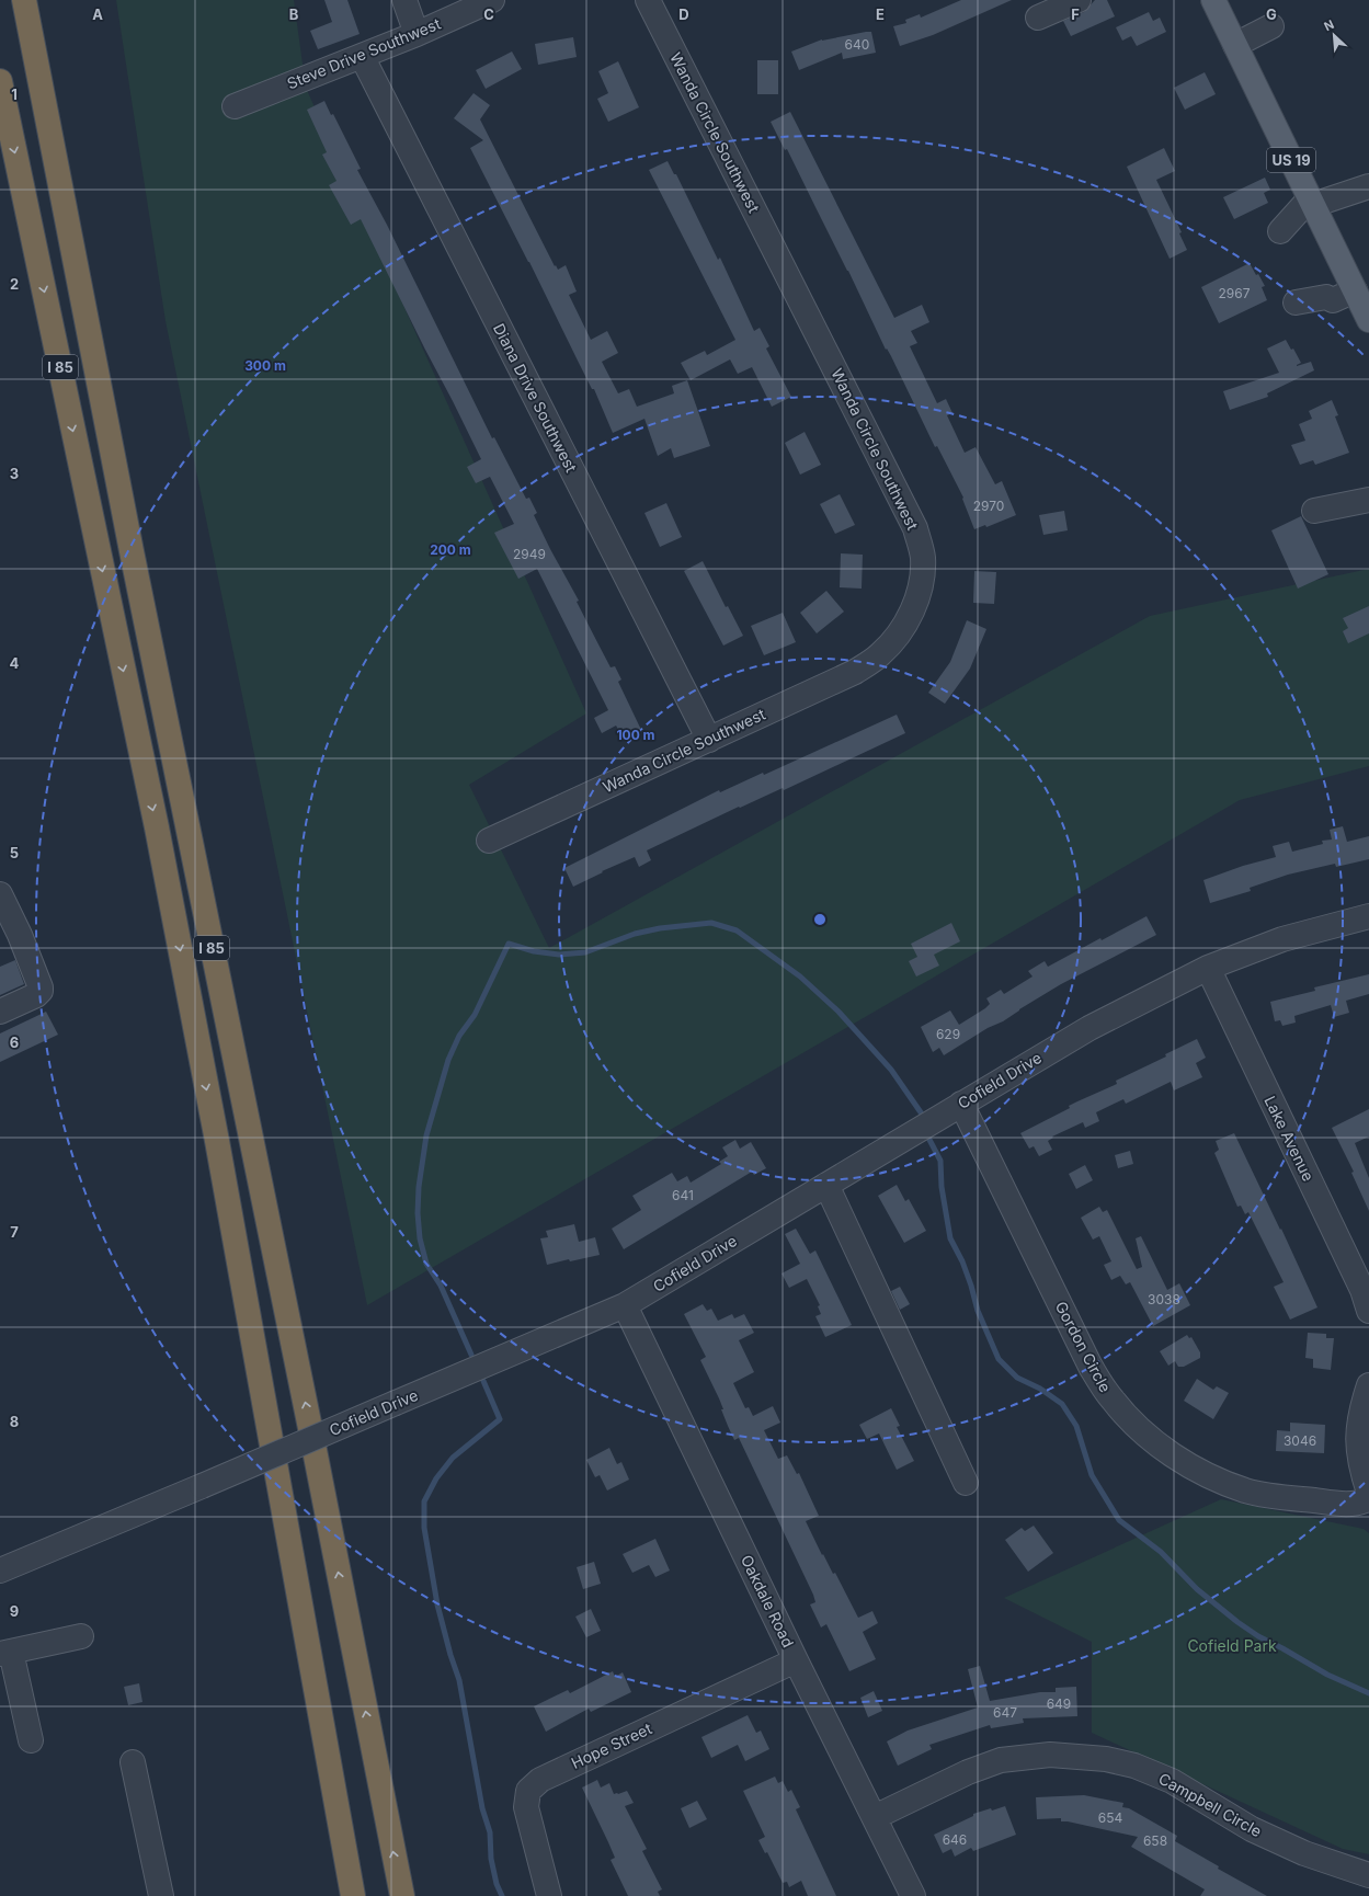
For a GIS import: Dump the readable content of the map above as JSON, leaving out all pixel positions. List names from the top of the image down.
{
  "streets": {
    "highway": ["I 85"],
    "main road": ["US 19"],
    "street": [
      "Steve Drive Southwest",
      "Wanda Circle Southwest",
      "Diana Drive Southwest",
      "Cofield Drive",
      "Lake Avenue",
      "Gordon Circle",
      "Oakdale Road",
      "Hope Street",
      "Campbell Circle"
    ]
  },
  "crossings": [
    ["Steve Drive Southwest", "Diana Drive Southwest"],
    ["Wanda Circle Southwest", "Diana Drive Southwest"],
    ["Cofield Drive", "Lake Avenue"],
    ["Cofield Drive", "Gordon Circle"],
    ["Cofield Drive", "Oakdale Road"],
    ["Oakdale Road", "Hope Street"],
    ["Oakdale Road", "Campbell Circle"]
  ],
  "parks": ["Cofield Park"],
  "house_numbers": [
    "640",
    "2967",
    "2970",
    "2949",
    "629",
    "641",
    "3038",
    "3046",
    "649",
    "647",
    "654",
    "646",
    "658"
  ],
  "north": "top left",
  "grid": {
    "columns": [
      "A",
      "B",
      "C",
      "D",
      "E",
      "F",
      "G"
    ],
    "rows": [
      "1",
      "2",
      "3",
      "4",
      "5",
      "6",
      "7",
      "8",
      "9"
    ]
  },
  "rings": ["300 m", "200 m", "100 m"]
}
